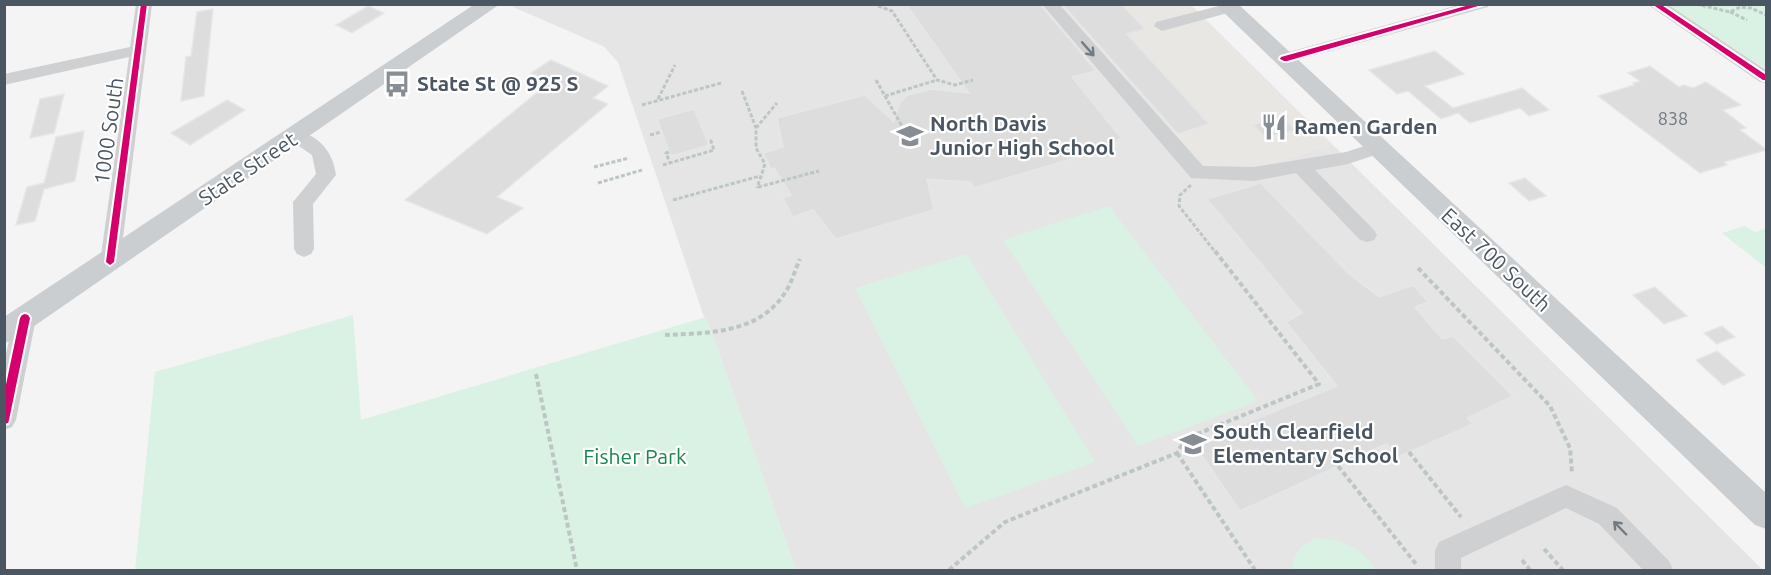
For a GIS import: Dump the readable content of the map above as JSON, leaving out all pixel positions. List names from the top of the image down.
{
  "streets": {
    "main road": ["State Street", "East 700 South"],
    "street": ["1000 South"]
  },
  "crossings": [
    ["1000 South", "State Street"]
  ],
  "parks": ["Fisher Park"],
  "places": {
    "bus stop": ["State St @ 925 S"],
    "restaurant": ["Ramen Garden"],
    "school or university": ["North Davis Junior High School", "South Clearfield Elementary School"]
  },
  "house_numbers": ["838"]
}
